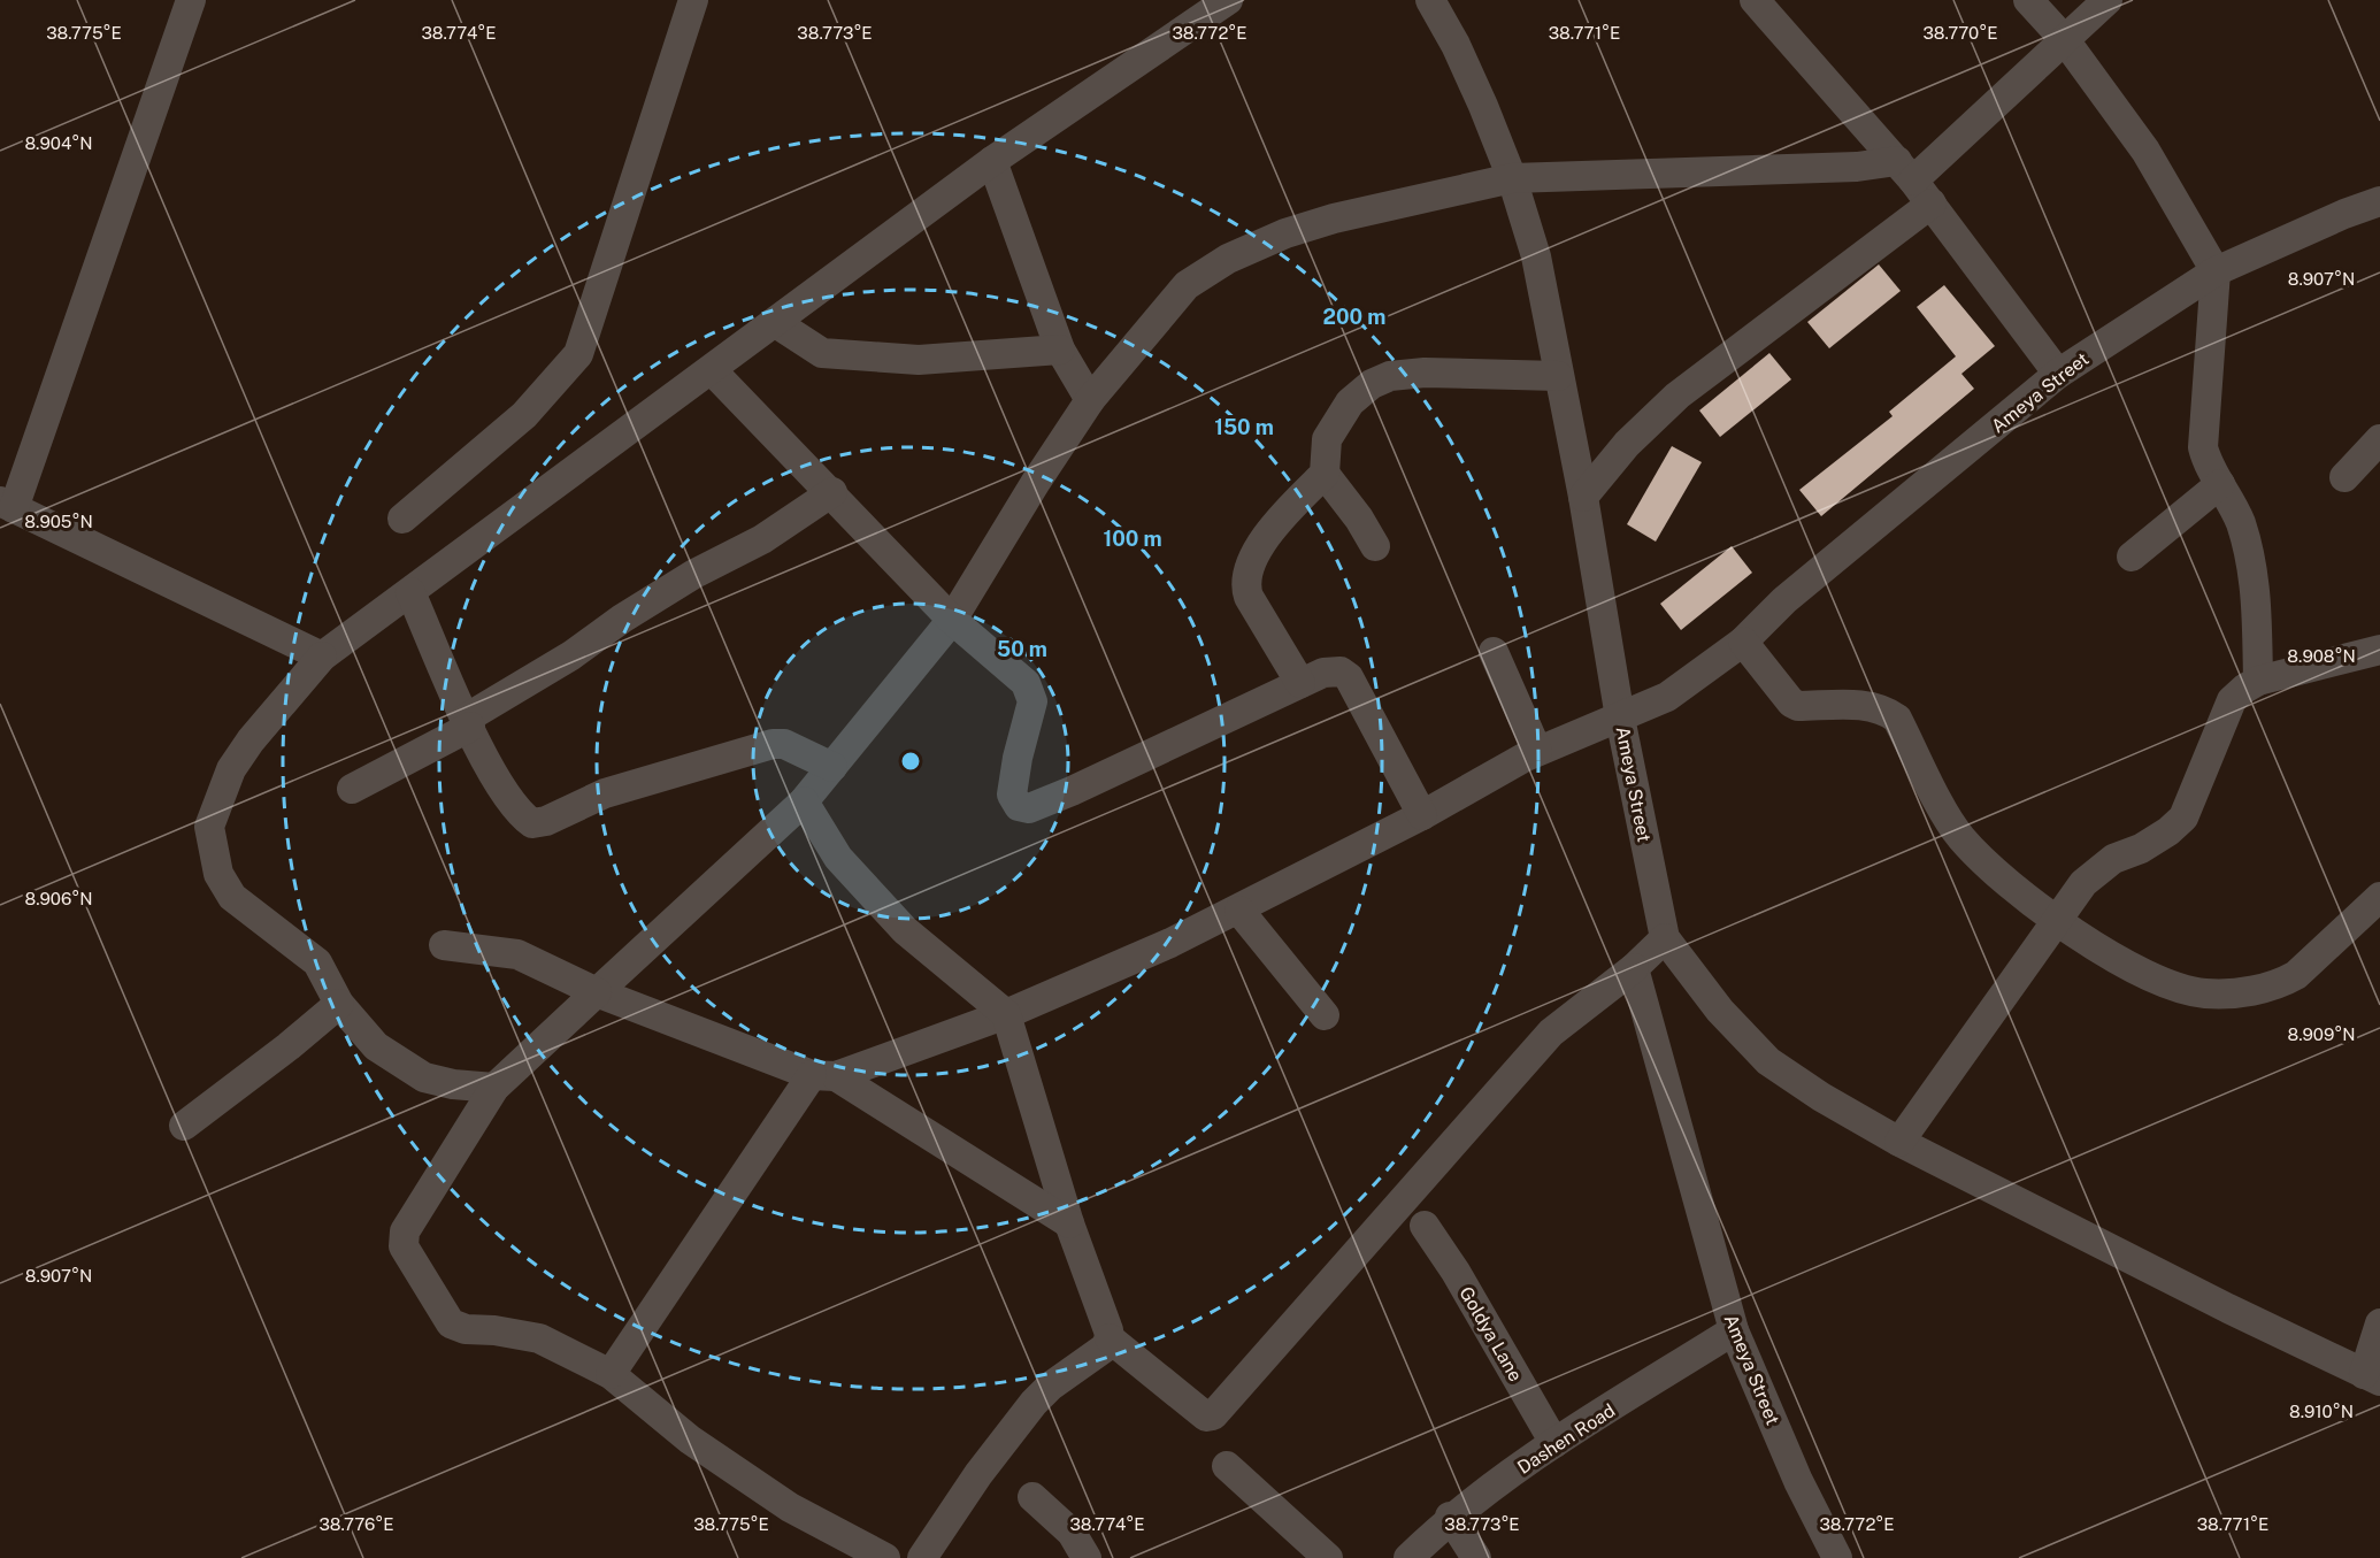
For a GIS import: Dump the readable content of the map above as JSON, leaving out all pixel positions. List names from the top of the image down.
{
  "streets": {
    "street": ["Ameya Street", "Goldya Lane", "Dashen Road"]
  },
  "crossings": [
    ["Ameya Street", "Dashen Road"],
    ["Goldya Lane", "Dashen Road"]
  ],
  "coordinates": [
    "38.775°E",
    "38.774°E",
    "38.773°E",
    "38.772°E",
    "38.771°E",
    "38.770°E",
    "8.904°N",
    "8.907°N",
    "8.905°N",
    "8.908°N",
    "8.906°N",
    "8.909°N",
    "8.910°N",
    "38.776°E"
  ],
  "rings": [
    "200 m",
    "150 m",
    "100 m",
    "50 m"
  ]
}
